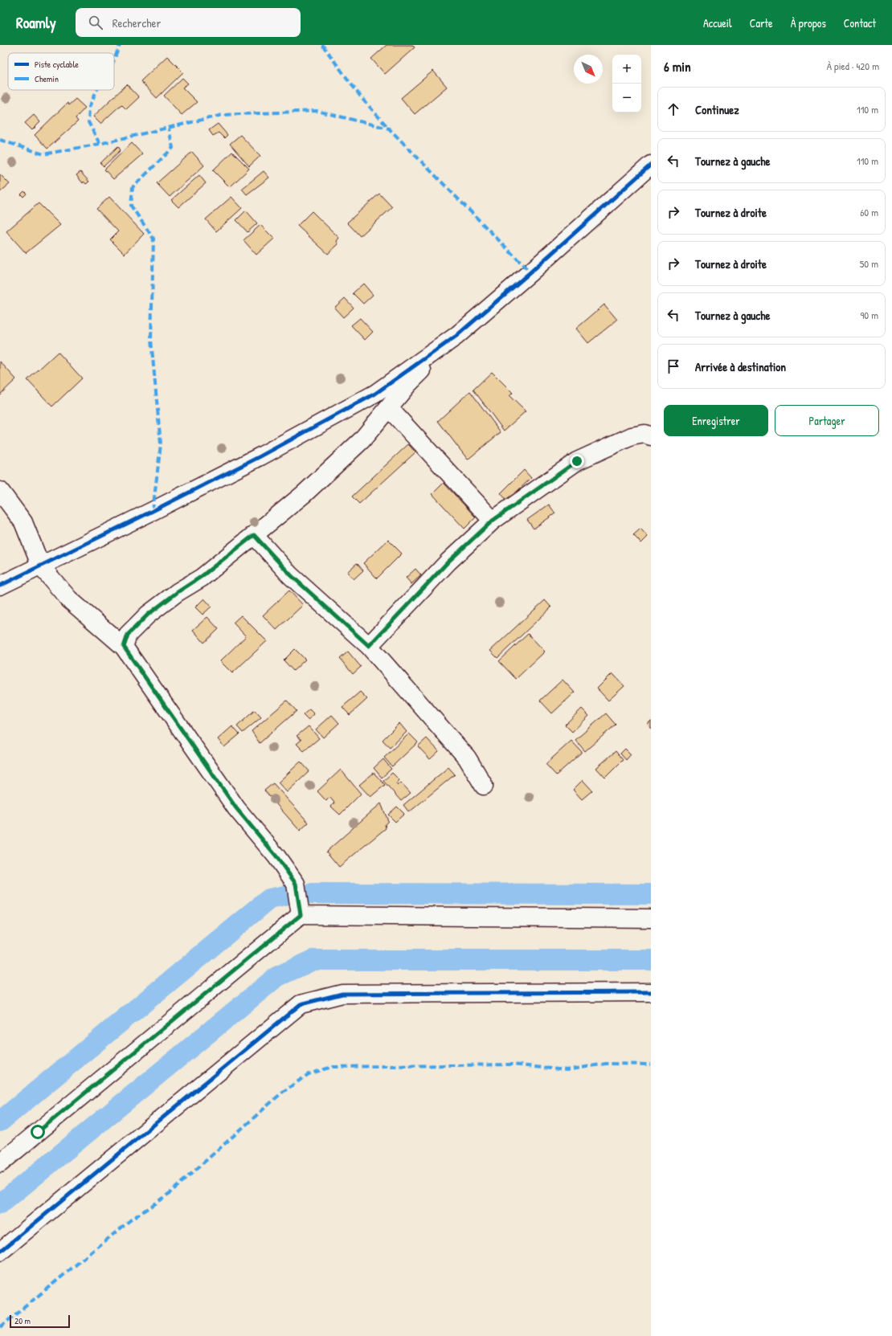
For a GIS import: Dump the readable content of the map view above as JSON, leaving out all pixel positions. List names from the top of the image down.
{
  "legend": ["Piste cyclable", "Chemin"],
  "scale_bar": "20 m",
  "north": "bottom right",
  "page": {
    "header": "Roamly",
    "search": "Rechercher",
    "nav": [
      "Accueil",
      "Carte",
      "À propos",
      "Contact"
    ],
    "heading": ["6 min", "À pied · 420 m"],
    "map_buttons": ["+", "−"],
    "list": [
      ["Continuez", "110 m"],
      ["Tournez à gauche", "110 m"],
      ["Tournez à droite", "60 m"],
      ["Tournez à droite", "50 m"],
      ["Tournez à gauche", "90 m"],
      "Arrivée à destination"
    ],
    "buttons": ["Enregistrer", "Partager"],
    "scale": "20 m"
  }
}
